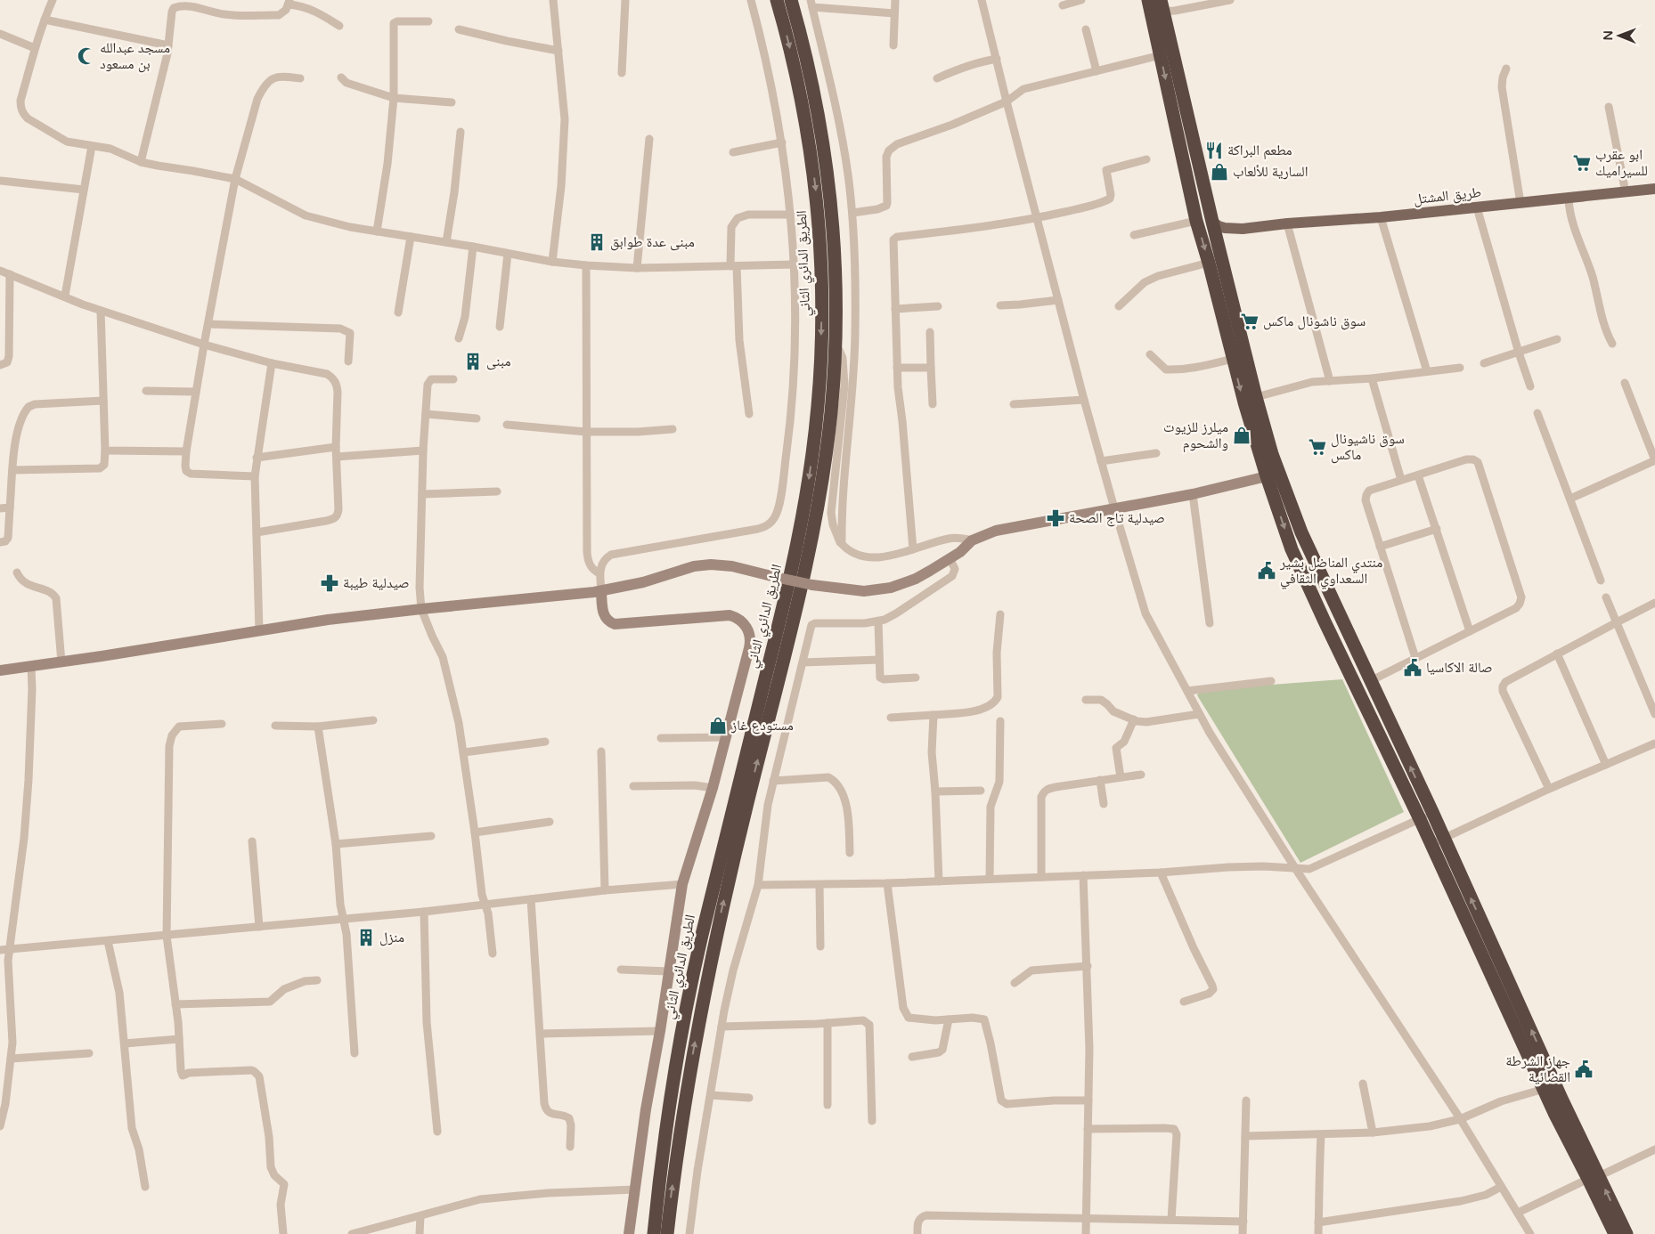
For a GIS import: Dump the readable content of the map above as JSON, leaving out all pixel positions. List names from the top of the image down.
{
  "streets": {
    "highway": ["الطريق الدائري الثاني"],
    "main road": ["طريق المشتل"]
  },
  "places": {
    "mosque": ["مسجد عبدالله بن مسعود"],
    "restaurant": ["مطعم البراكة"],
    "supermarket": ["ابو عقرب للسيراميك", "سوق ناشونال ماكس", "سوق ناشيونال ماكس"],
    "shop": ["السارية للألعاب", "ميلرز للزيوت والشحوم", "مستودع غاز"],
    "building": ["مبنى عدة طوابق", "مبنى", "منزل"],
    "pharmacy": ["صيدلية تاج الصحة", "صيدلية طيبة"],
    "public building": ["منتدي المناضل بشير السعداوي الثقافي", "صالة الاكاسيا", "جهاز الشرطة القضائية"]
  },
  "north": "left"
}
